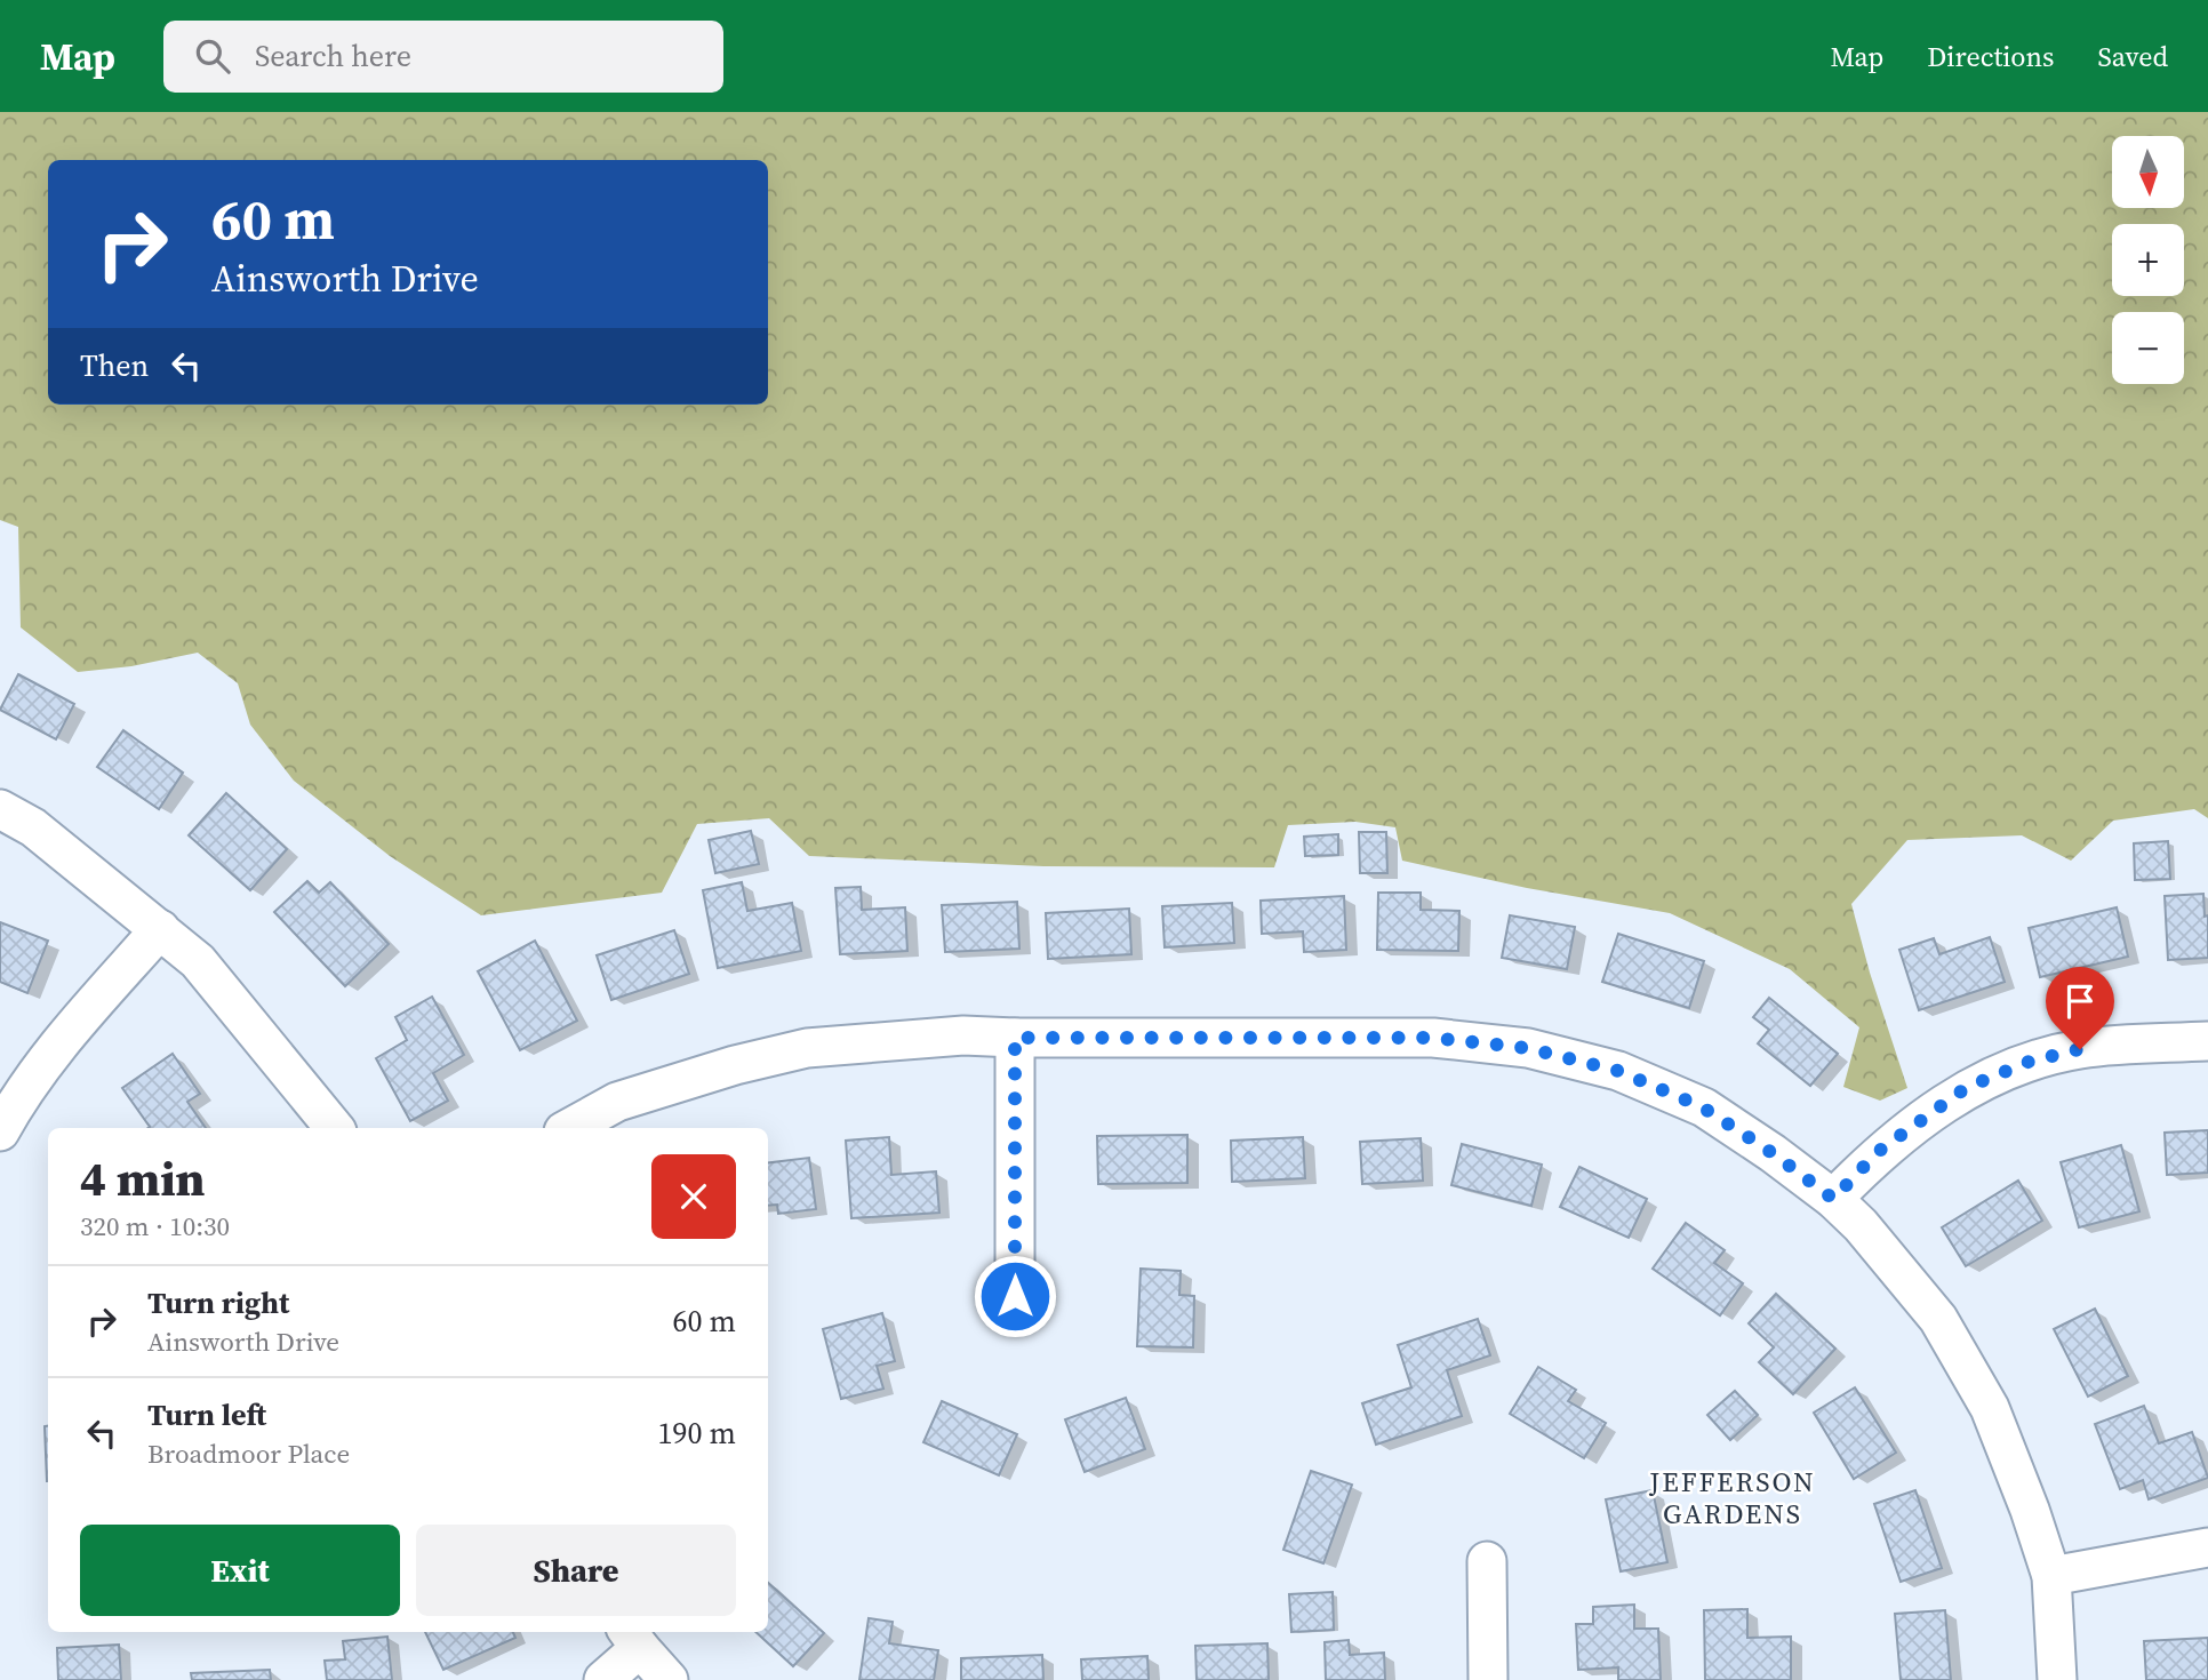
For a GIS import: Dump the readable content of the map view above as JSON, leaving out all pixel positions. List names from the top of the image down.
{
  "districts": ["JEFFERSON GARDENS"],
  "north": "bottom",
  "page": {
    "header": "Map",
    "search": "Search here",
    "nav": ["Map", "Directions", "Saved"],
    "map_buttons": ["+", "−"],
    "turn": ["60 m", "Ainsworth Drive"],
    "then": "Then",
    "heading": ["4 min", "320 m · 10:30"],
    "list": [
      {
        "name": "Turn right",
        "note": "Ainsworth Drive",
        "value": "60 m"
      },
      {
        "name": "Turn left",
        "note": "Broadmoor Place",
        "value": "190 m"
      }
    ],
    "buttons": ["Exit", "Share"]
  }
}
